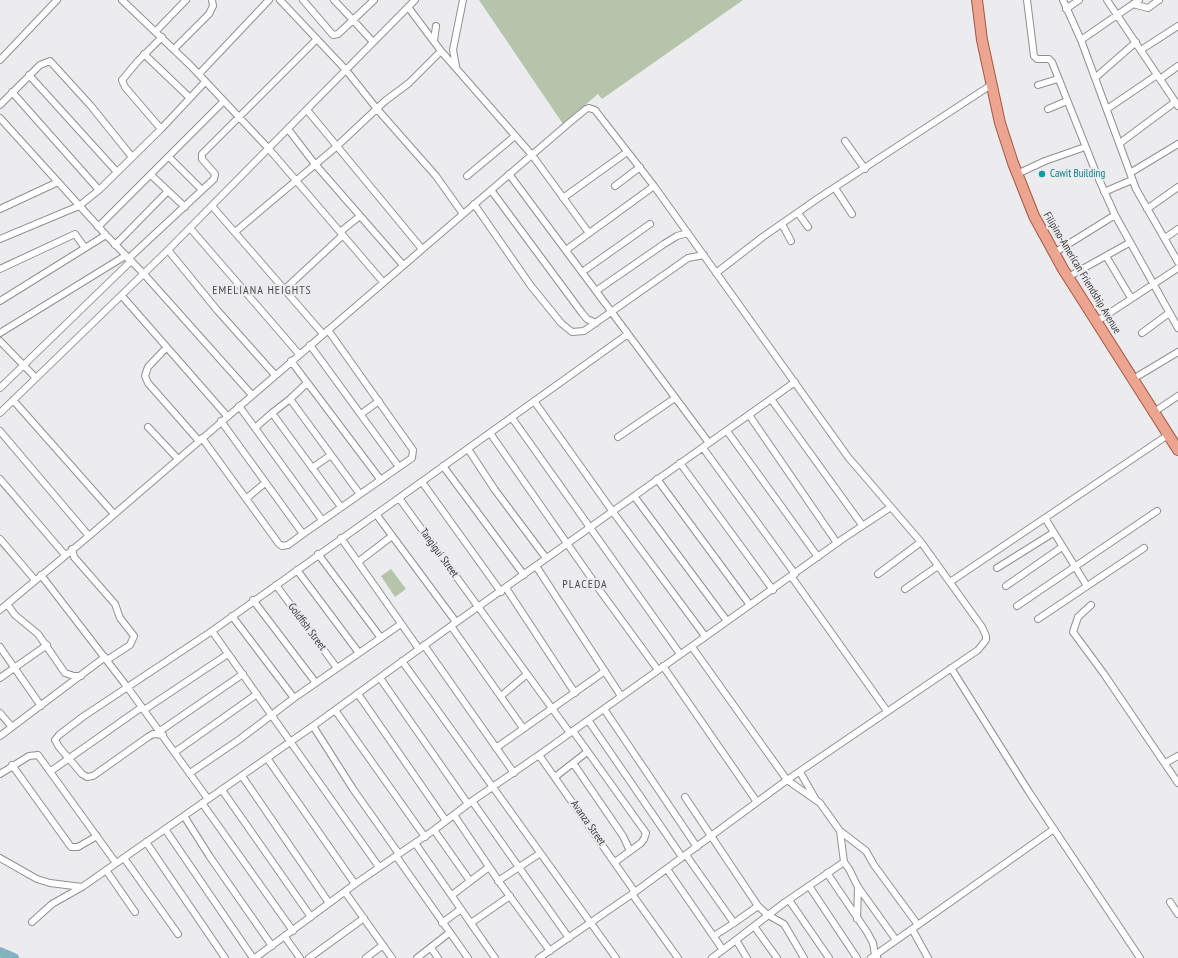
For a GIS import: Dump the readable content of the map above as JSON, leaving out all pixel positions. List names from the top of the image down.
{
  "streets": {
    "main road": ["Filipino-American Friendship Avenue"],
    "street": ["Tangigui Street", "Goldfish Street", "Avanza Street"]
  },
  "districts": ["EMELIANA HEIGHTS", "PLACEDA"],
  "places": ["Cawit Building"]
}
